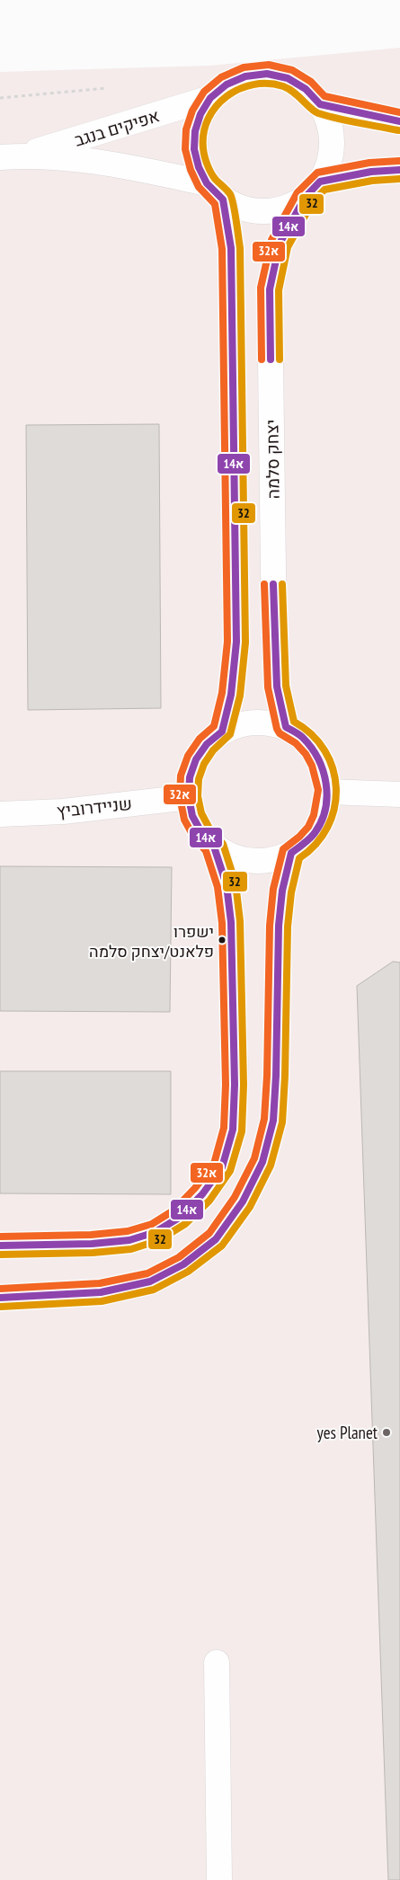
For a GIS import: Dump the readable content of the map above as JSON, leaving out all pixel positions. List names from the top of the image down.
{
  "streets": {
    "street": ["אפיקים בנגב", "יצחק סלמה", "שניידרוביץ"]
  },
  "crossings": [
    ["אפיקים בנגב", "יצחק סלמה"],
    ["יצחק סלמה", "שניידרוביץ"]
  ],
  "places": ["ישפרו פלאנט/יצחק סלמה", "yes Planet"],
  "lines": ["transit line 32א", "transit line 14א", "transit line 32"]
}
